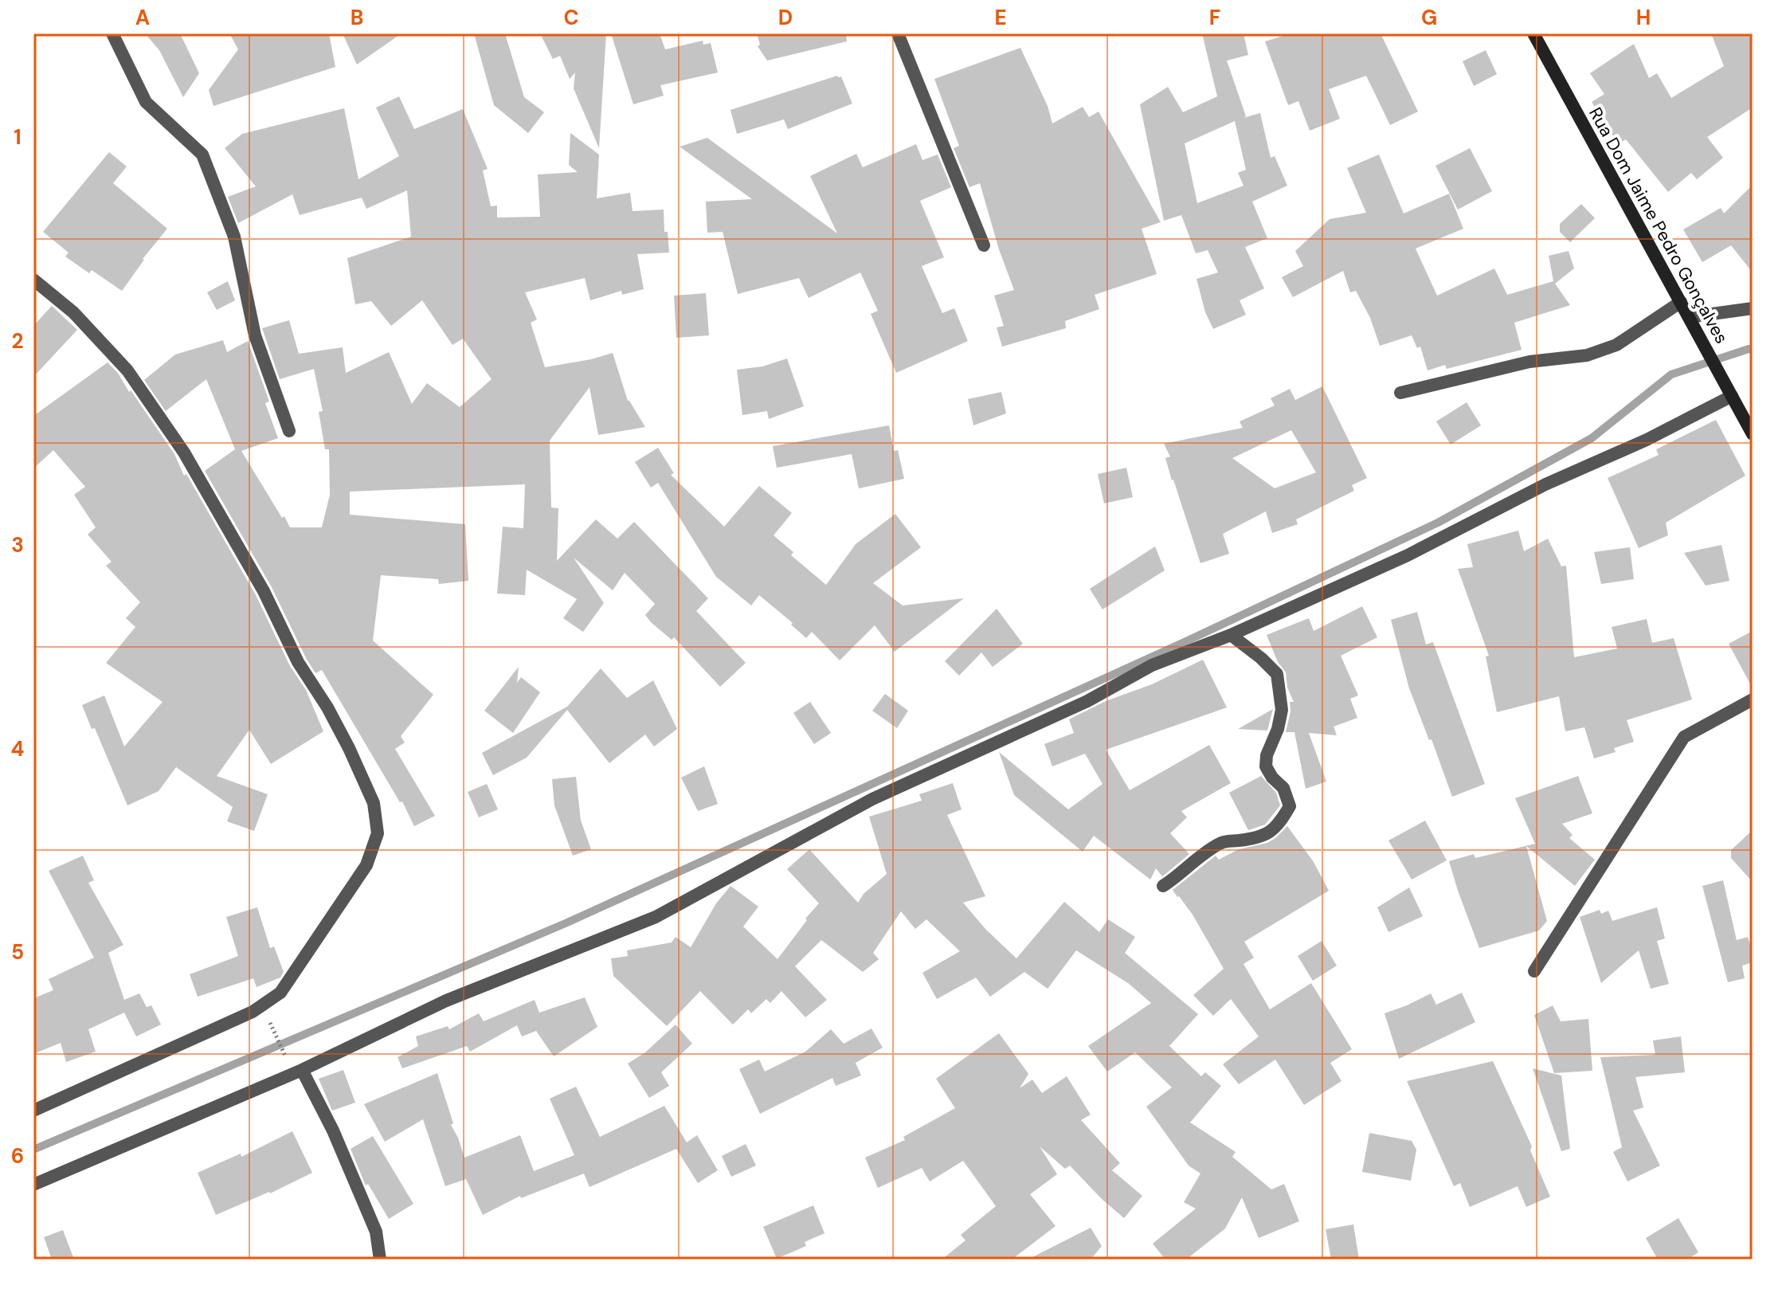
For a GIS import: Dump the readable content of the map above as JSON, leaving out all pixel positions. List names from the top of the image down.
{
  "streets": {
    "main road": ["Rua Dom Jaime Pedro Gonçalves"]
  },
  "grid": {
    "columns": [
      "A",
      "B",
      "C",
      "D",
      "E",
      "F",
      "G",
      "H"
    ],
    "rows": [
      "1",
      "2",
      "3",
      "4",
      "5",
      "6"
    ]
  }
}
